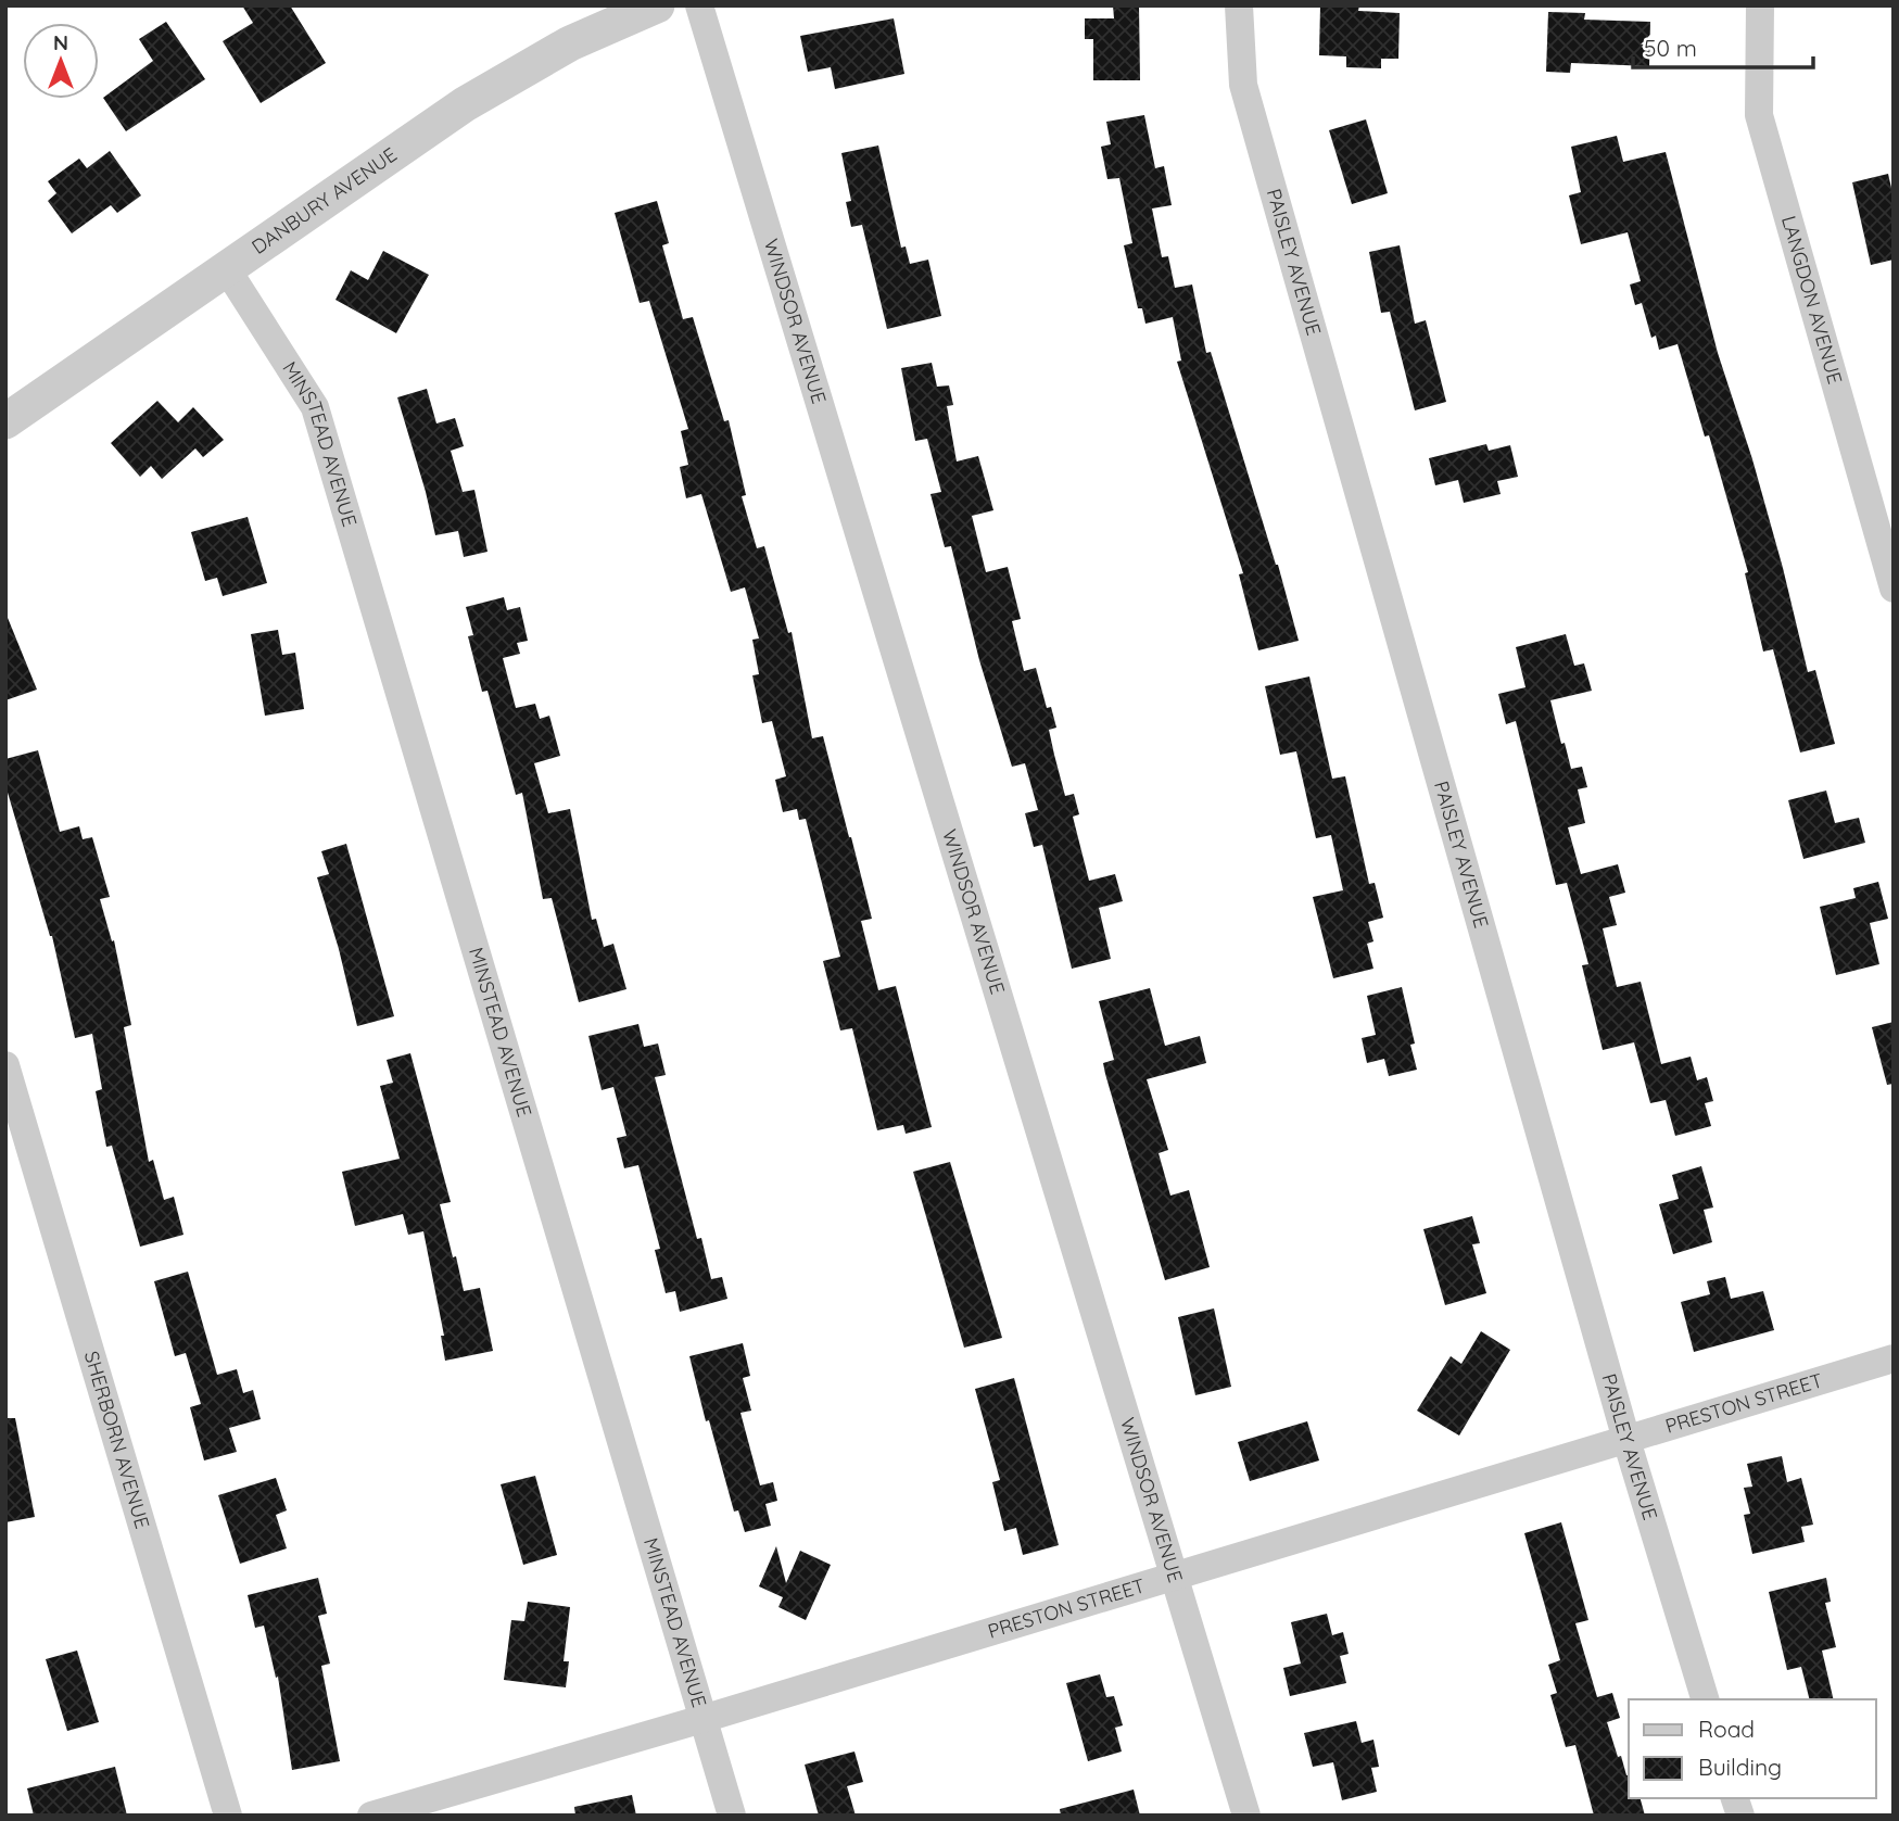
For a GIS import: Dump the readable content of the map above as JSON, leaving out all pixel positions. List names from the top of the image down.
{
  "streets": {
    "street": [
      "DANBURY AVENUE",
      "PAISLEY AVENUE",
      "LANGDON AVENUE",
      "WINDSOR AVENUE",
      "MINSTEAD AVENUE",
      "PRESTON STREET",
      "SHERBORN AVENUE"
    ]
  },
  "crossings": [
    ["DANBURY AVENUE", "MINSTEAD AVENUE"],
    ["PAISLEY AVENUE", "PRESTON STREET"],
    ["WINDSOR AVENUE", "PRESTON STREET"],
    ["MINSTEAD AVENUE", "PRESTON STREET"]
  ],
  "legend": ["Road", "Building"],
  "scale_bar": "50 m",
  "north": "top"
}
